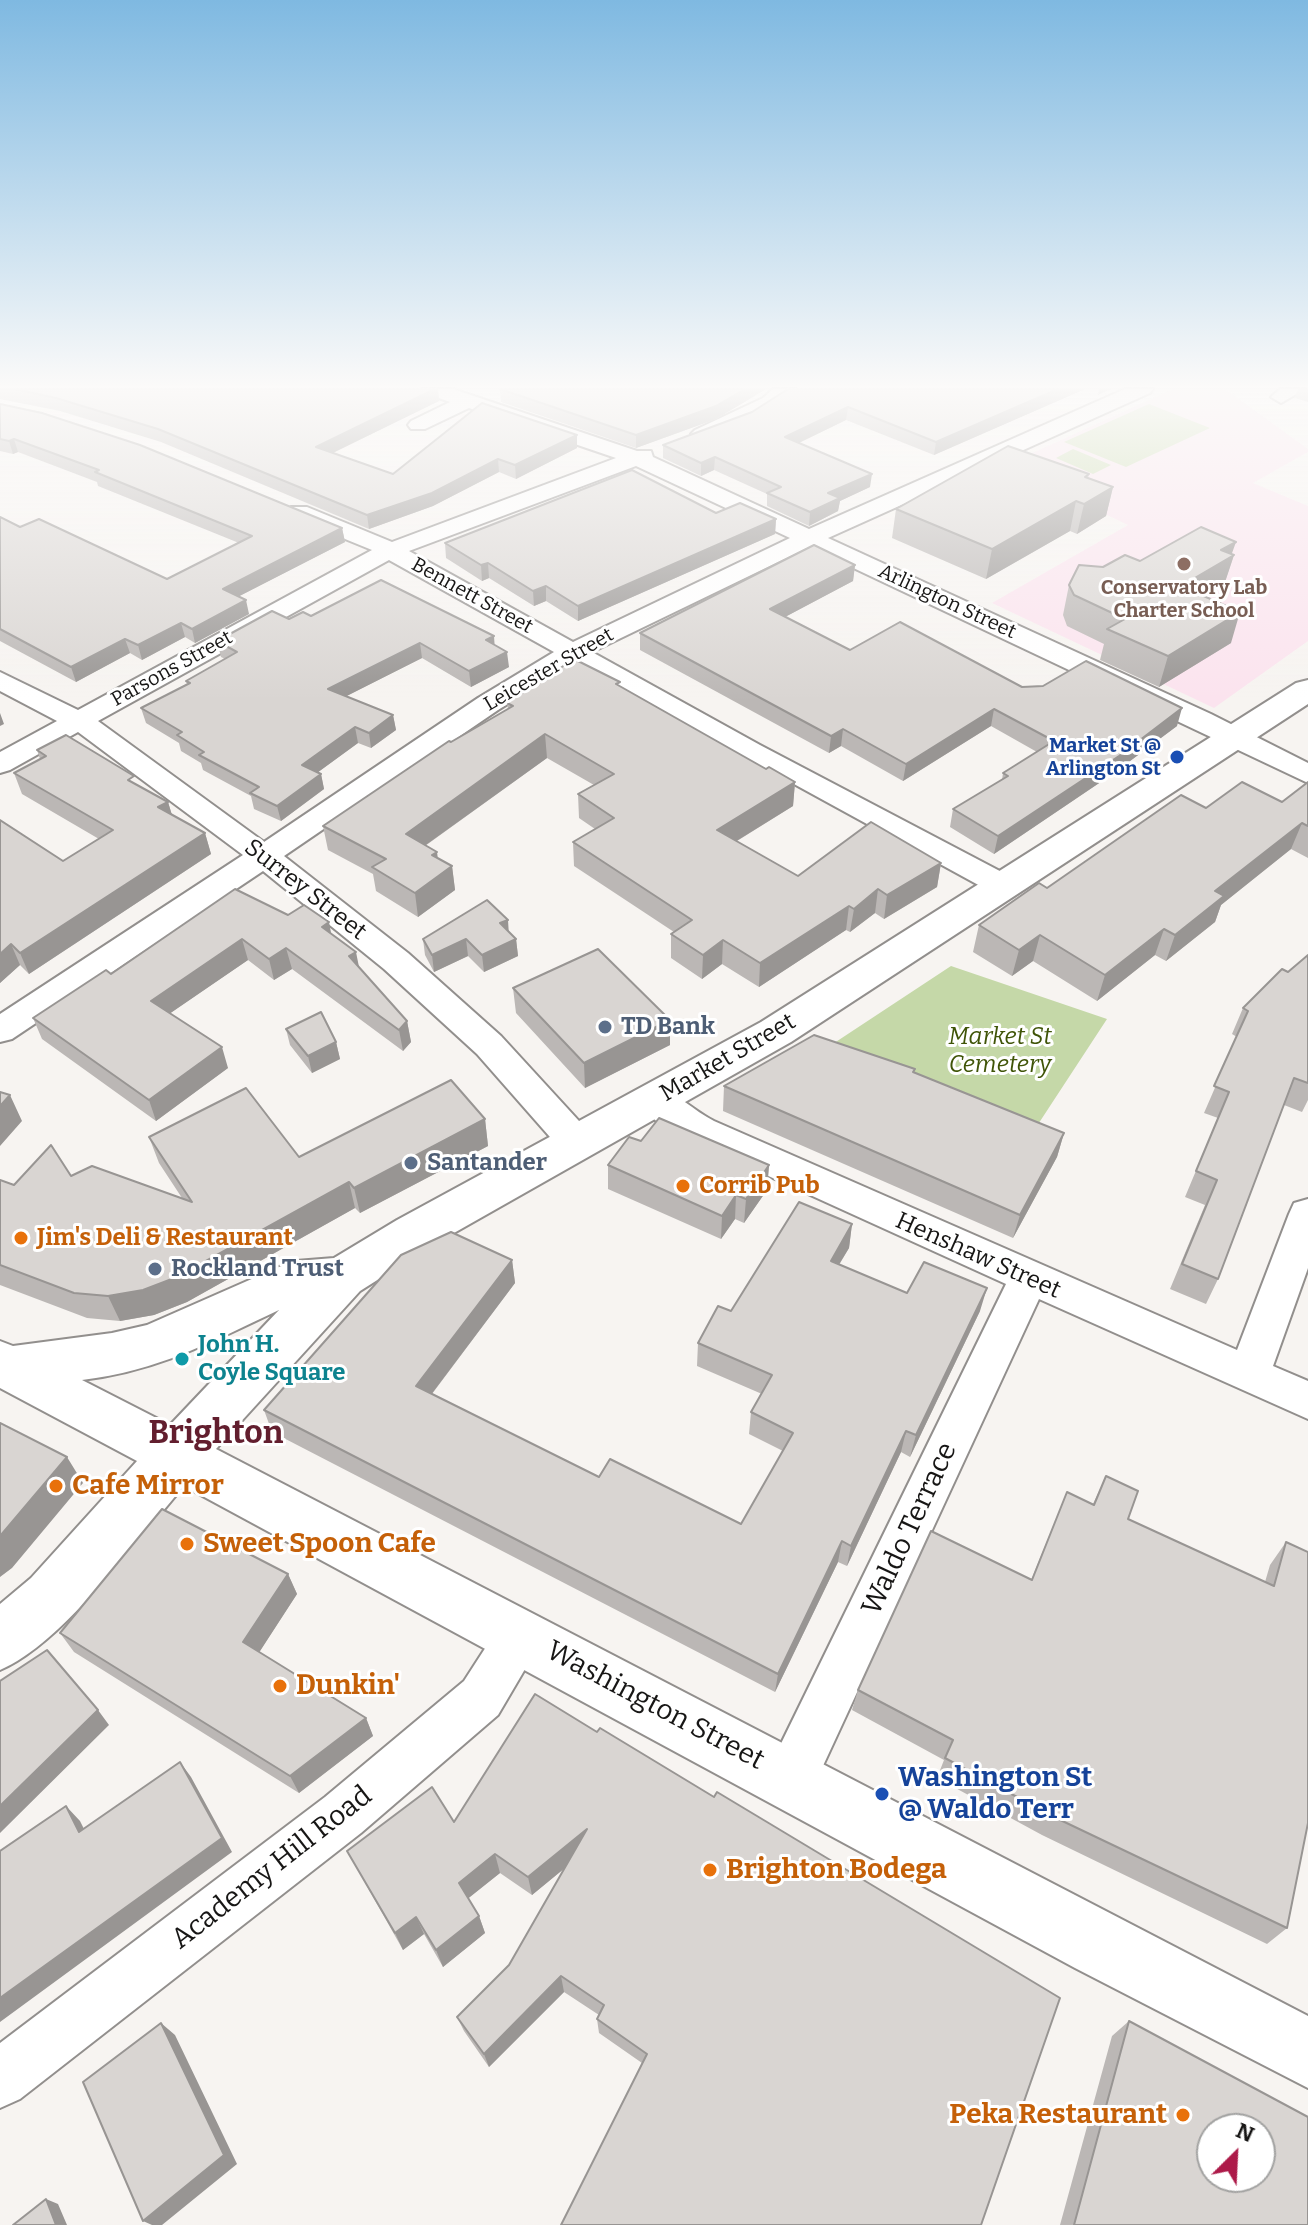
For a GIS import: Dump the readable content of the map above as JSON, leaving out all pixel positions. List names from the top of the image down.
{
  "streets": {
    "main road": ["Market Street", "Washington Street"],
    "street": [
      "Bennett Street",
      "Arlington Street",
      "Parsons Street",
      "Leicester Street",
      "Surrey Street",
      "Henshaw Street",
      "Waldo Terrace",
      "Academy Hill Road"
    ]
  },
  "crossings": [
    ["Bennett Street", "Parsons Street"],
    ["Bennett Street", "Leicester Street"],
    ["Bennett Street", "Market Street"],
    ["Arlington Street", "Leicester Street"],
    ["Arlington Street", "Market Street"],
    ["Parsons Street", "Surrey Street"],
    ["Leicester Street", "Surrey Street"],
    ["Surrey Street", "Market Street"],
    ["Market Street", "Henshaw Street"],
    ["Market Street", "Washington Street"],
    ["Henshaw Street", "Waldo Terrace"],
    ["Waldo Terrace", "Washington Street"],
    ["Washington Street", "Academy Hill Road"]
  ],
  "districts": ["Brighton"],
  "parks": ["Market St Cemetery"],
  "places": [
    "Conservatory Lab Charter School",
    "Market St @ Arlington St",
    "TD Bank",
    "Santander",
    "Corrib Pub",
    "Jim's Deli & Restaurant",
    "Rockland Trust",
    "John H. Coyle Square",
    "Cafe Mirror",
    "Sweet Spoon Cafe",
    "Dunkin'",
    "Washington St @ Waldo Terr",
    "Brighton Bodega",
    "Peka Restaurant"
  ],
  "north": "top right"
}
